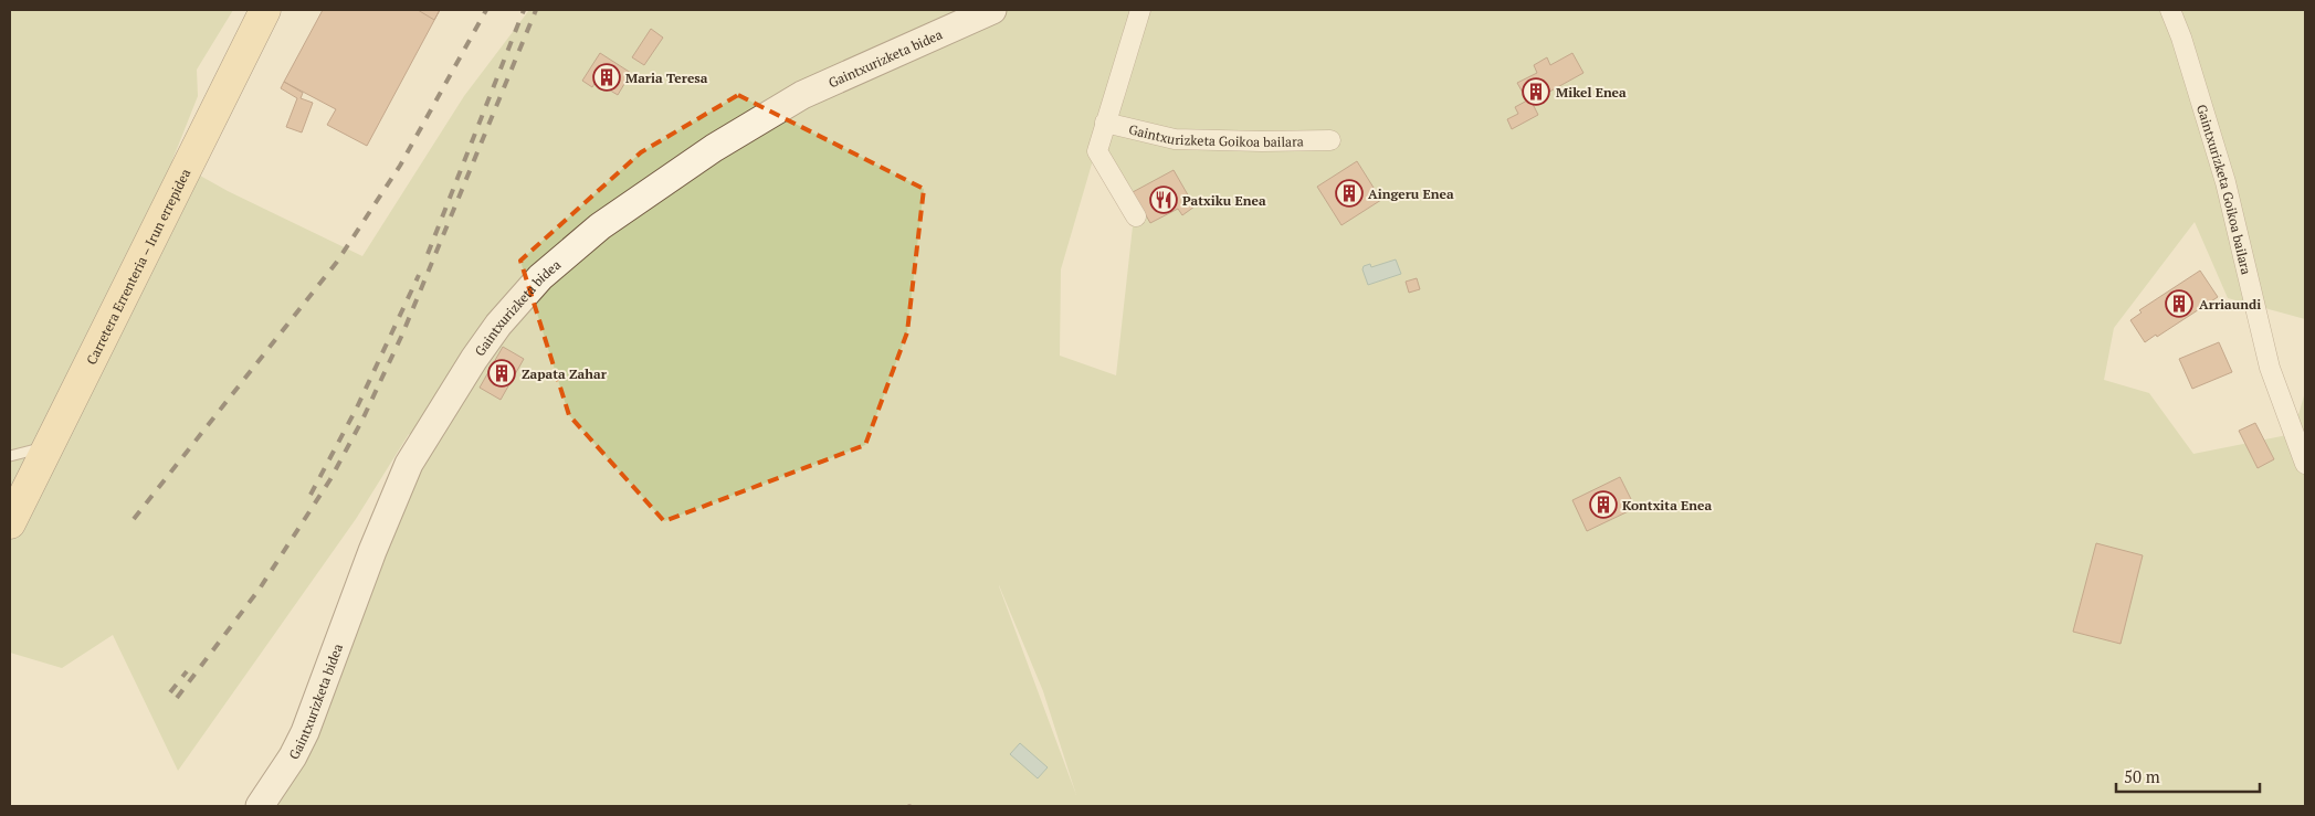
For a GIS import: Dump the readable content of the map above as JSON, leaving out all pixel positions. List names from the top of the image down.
{
  "streets": {
    "main road": ["Gaintxurizketa bidea", "Carretera Errenteria – Irun errepidea"],
    "street": ["Gaintxurizketa Goikoa bailara"]
  },
  "places": {
    "building": [
      "Maria Teresa",
      "Mikel Enea",
      "Aingeru Enea",
      "Arriaundi",
      "Zapata Zahar",
      "Kontxita Enea"
    ],
    "restaurant": ["Patxiku Enea"]
  },
  "scale_bar": "50 m"
}
